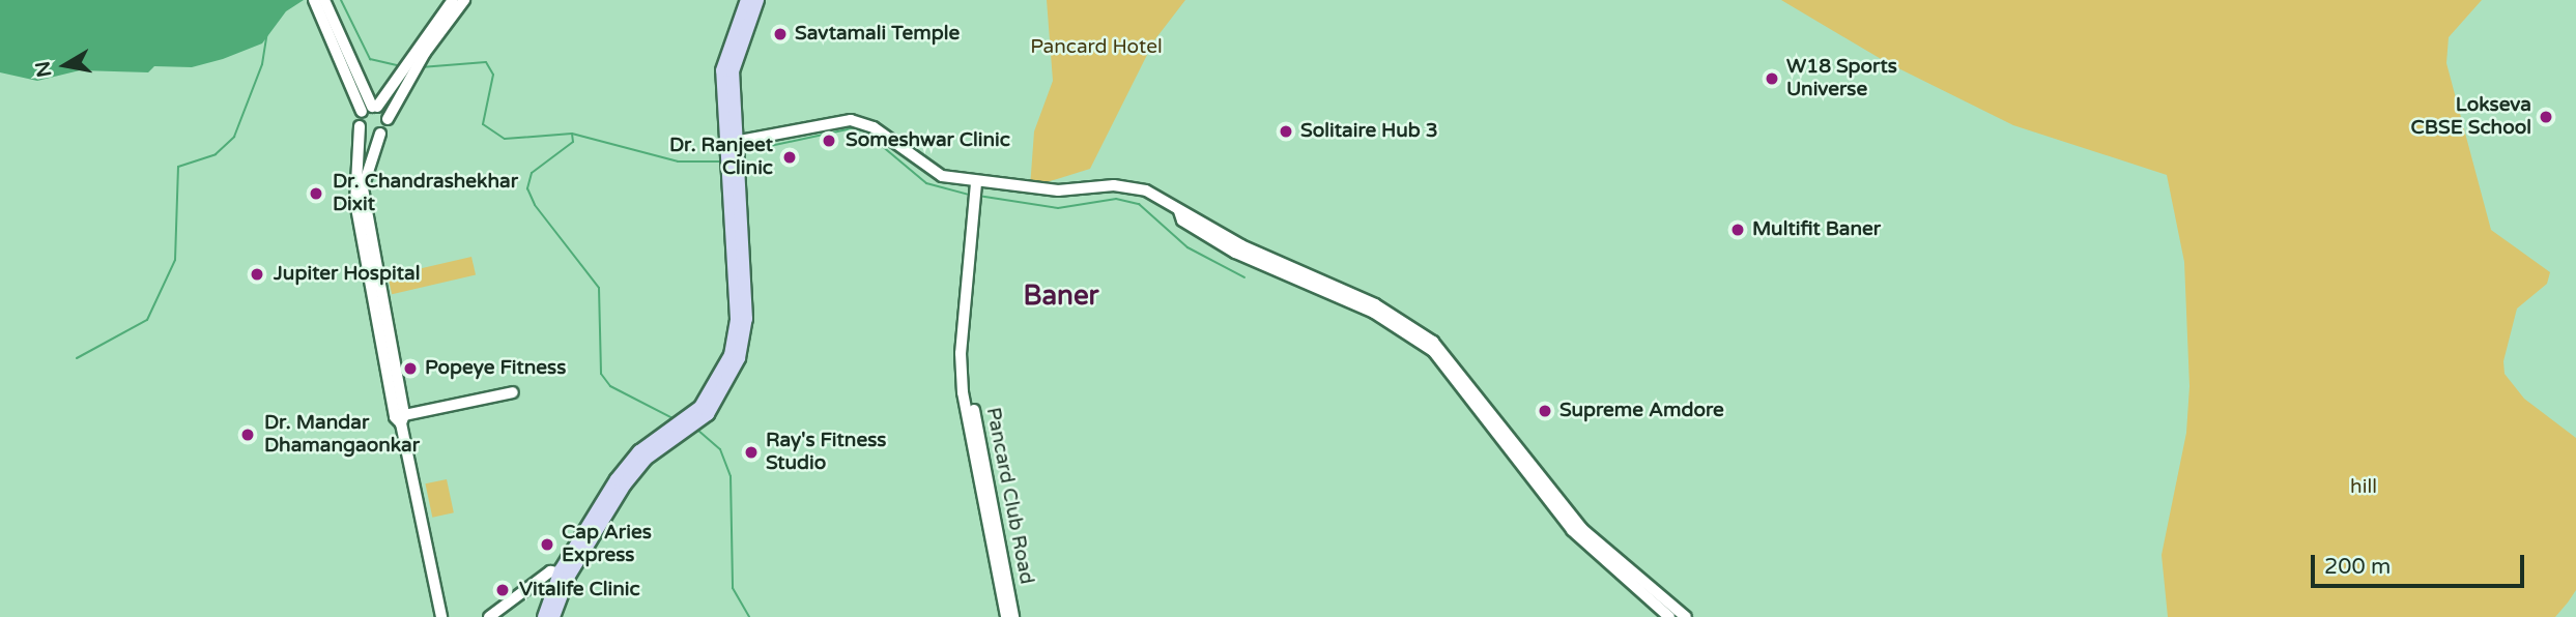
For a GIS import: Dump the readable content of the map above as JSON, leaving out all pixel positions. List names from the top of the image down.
{
  "streets": {
    "main road": ["Pancard Club Road"]
  },
  "districts": ["Baner"],
  "parks": ["Pancard Hotel", "hill"],
  "places": [
    "Savtamali Temple",
    "W18 Sports Universe",
    "Lokseva CBSE School",
    "Solitaire Hub 3",
    "Someshwar Clinic",
    "Dr. Ranjeet Clinic",
    "Dr. Chandrashekhar Dixit",
    "Multifit Baner",
    "Jupiter Hospital",
    "Popeye Fitness",
    "Supreme Amdore",
    "Dr. Mandar Dhamangaonkar",
    "Ray's Fitness Studio",
    "Cap Aries Express",
    "Vitalife Clinic"
  ],
  "scale_bar": "200 m",
  "north": "left"
}
